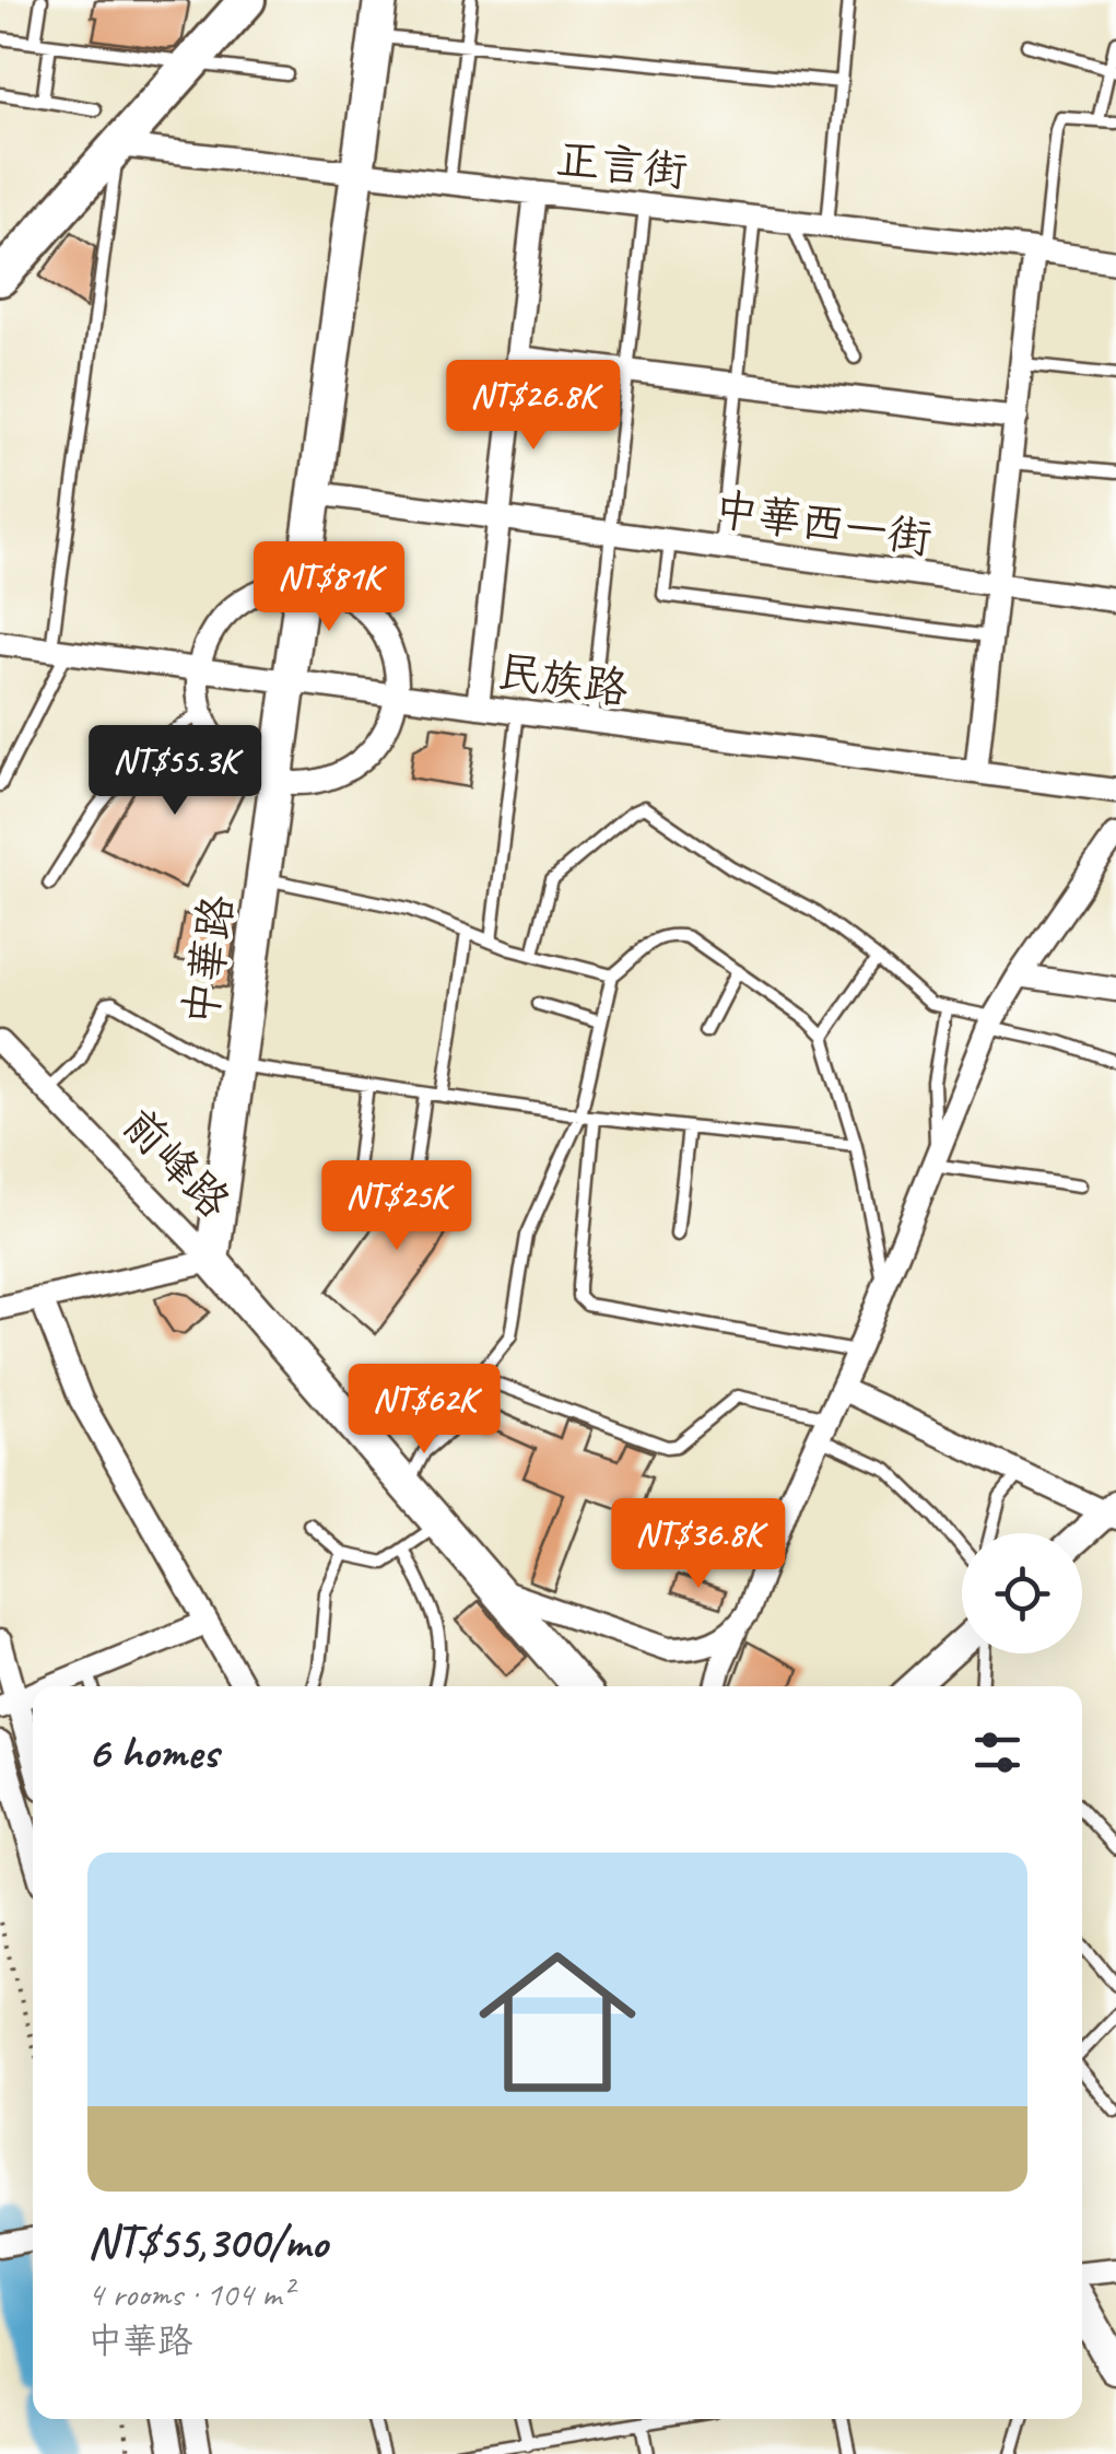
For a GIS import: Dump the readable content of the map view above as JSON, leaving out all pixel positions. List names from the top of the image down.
{
  "streets": {
    "main road": ["中華路", "前峰路"],
    "street": ["正言街", "中華西一街", "民族路"]
  },
  "crossings": [
    ["正言街", "中華路"],
    ["中華西一街", "中華路"],
    ["民族路", "中華路"],
    ["中華路", "前峰路"]
  ],
  "page": {
    "price": [
      "NT$26.8K",
      "NT$81K",
      "NT$55.3K",
      "NT$25K",
      "NT$62K",
      "NT$36.8K"
    ],
    "heading": "6 homes",
    "list": [
      {
        "name": "NT$55,300/mo",
        "note": "4 rooms · 104 m² · 中華路"
      }
    ]
  }
}
